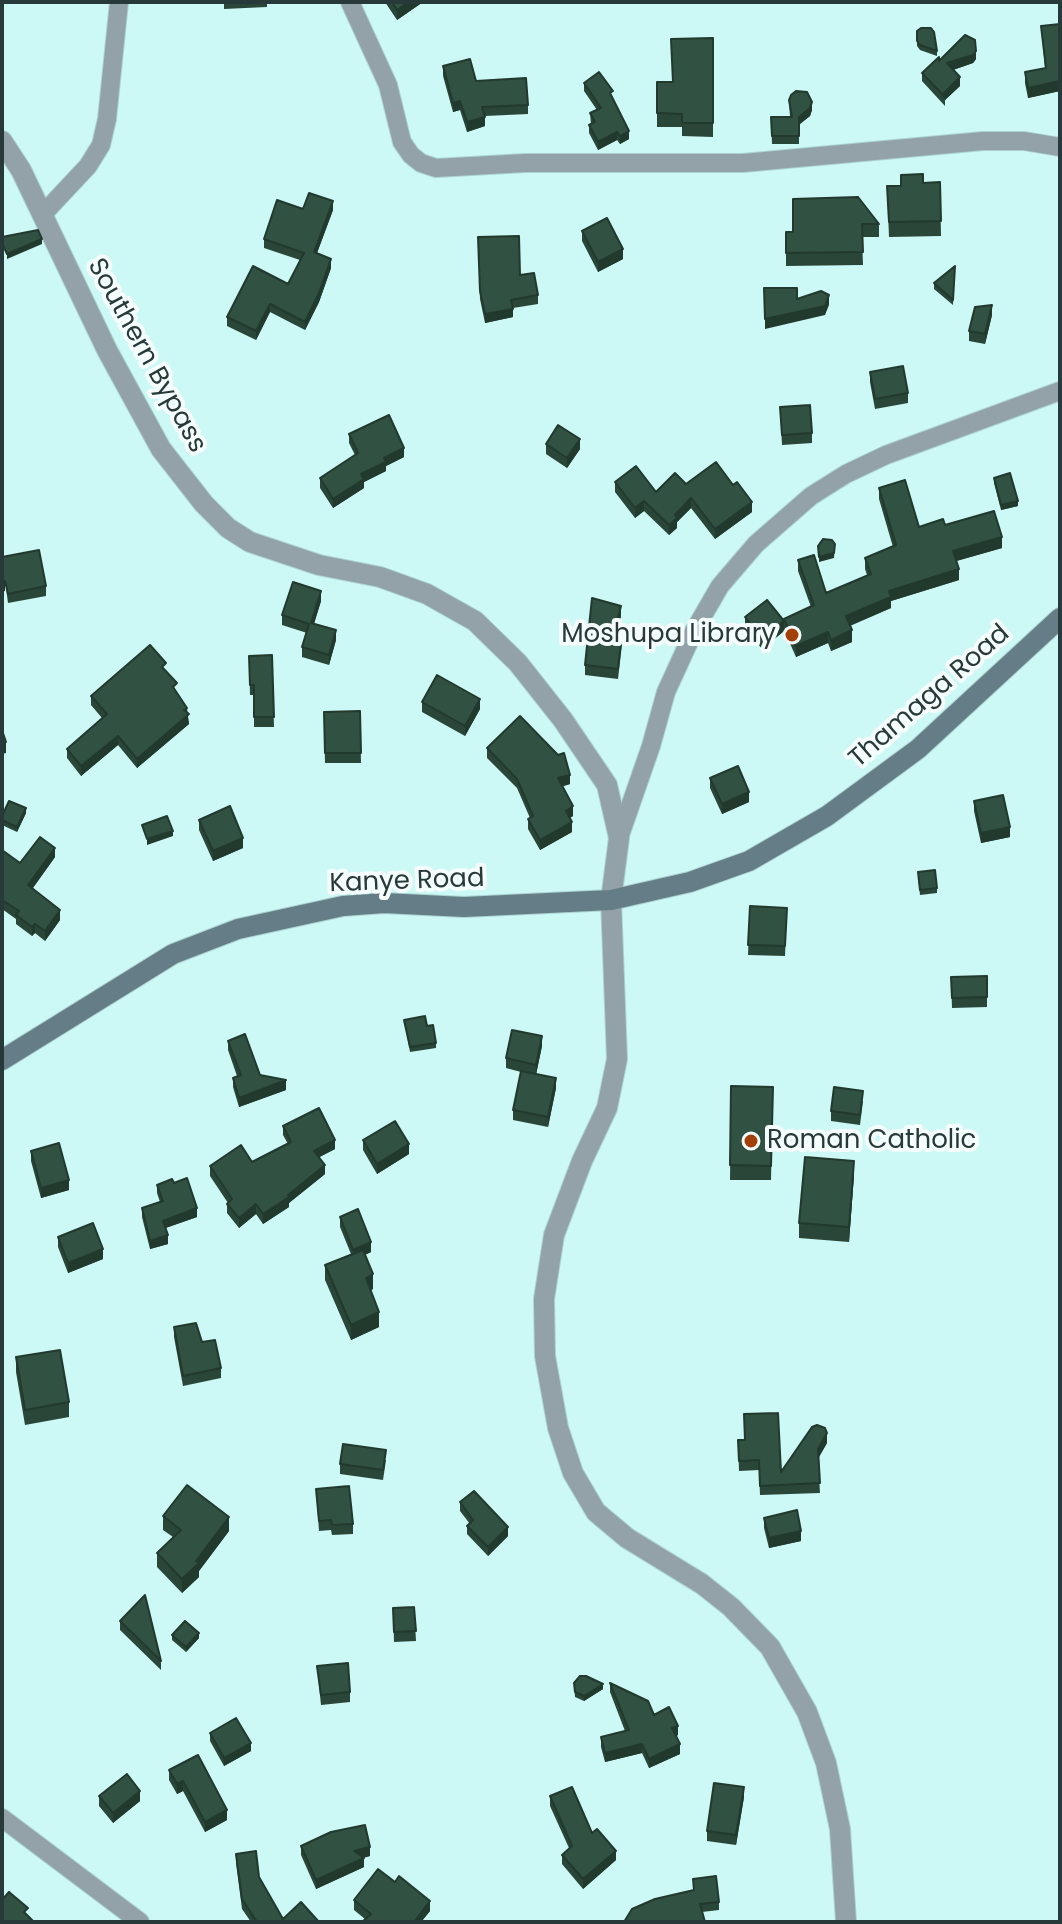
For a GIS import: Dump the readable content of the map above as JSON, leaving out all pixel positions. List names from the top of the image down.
{
  "streets": {
    "main road": ["Thamaga Road", "Kanye Road"],
    "street": ["Southern Bypass"]
  },
  "crossings": [
    ["Southern Bypass", "Thamaga Road"],
    ["Southern Bypass", "Kanye Road"],
    ["Thamaga Road", "Kanye Road"]
  ],
  "places": ["Moshupa Library", "Roman Catholic"]
}
